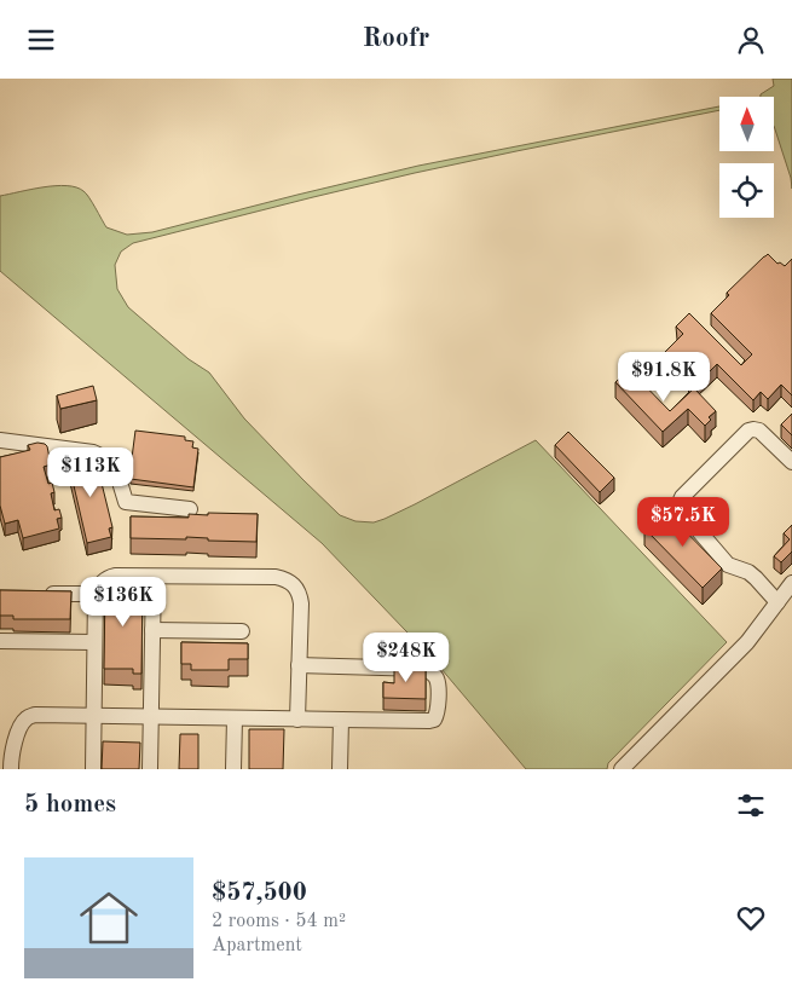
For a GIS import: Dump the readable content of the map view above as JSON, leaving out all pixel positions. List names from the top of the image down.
{
  "north": "top",
  "page": {
    "header": "Roofr",
    "price": [
      "$91.8K",
      "$113K",
      "$57.5K",
      "$136K",
      "$248K"
    ],
    "heading": "5 homes",
    "list": [
      {
        "name": "$57,500",
        "note": "2 rooms · 54 m² · Apartment"
      }
    ]
  }
}
